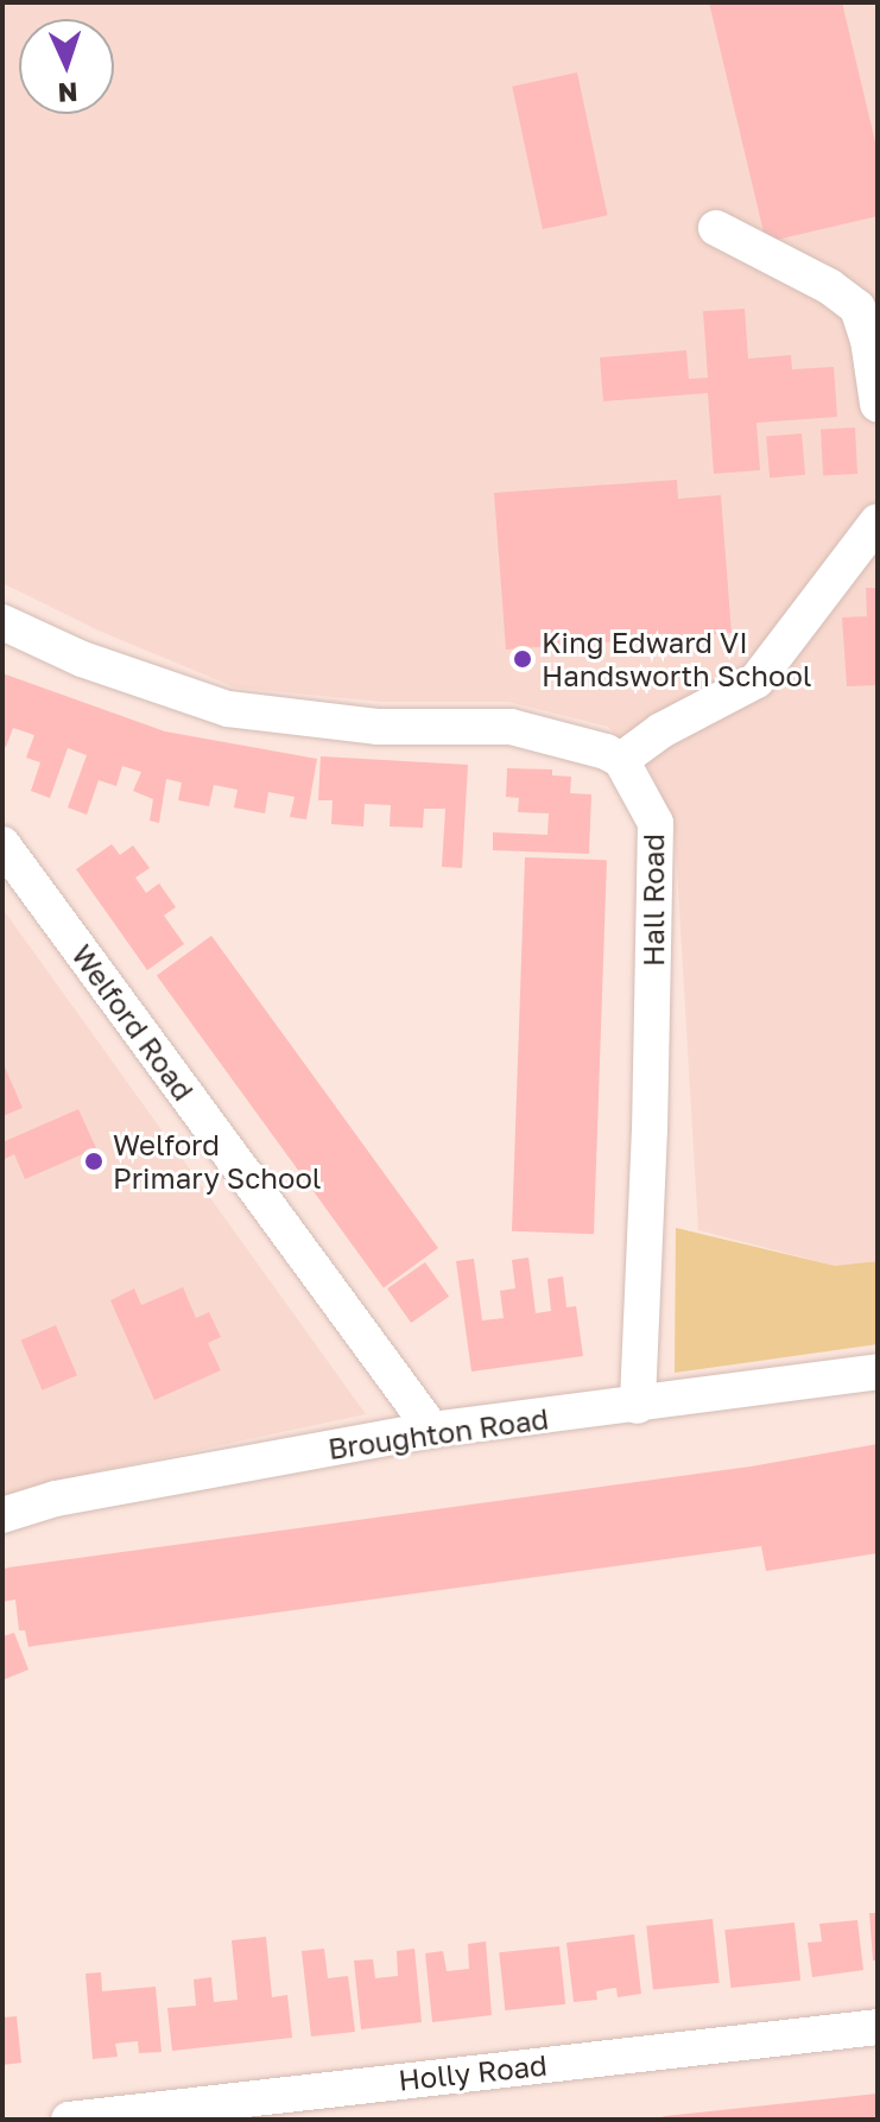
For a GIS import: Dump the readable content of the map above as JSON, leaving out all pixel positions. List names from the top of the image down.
{
  "streets": {
    "street": [
      "Hall Road",
      "Welford Road",
      "Broughton Road",
      "Holly Road"
    ]
  },
  "crossings": [
    ["Hall Road", "Broughton Road"],
    ["Welford Road", "Broughton Road"]
  ],
  "places": ["King Edward VI Handsworth School", "Welford Primary School"],
  "north": "bottom"
}
